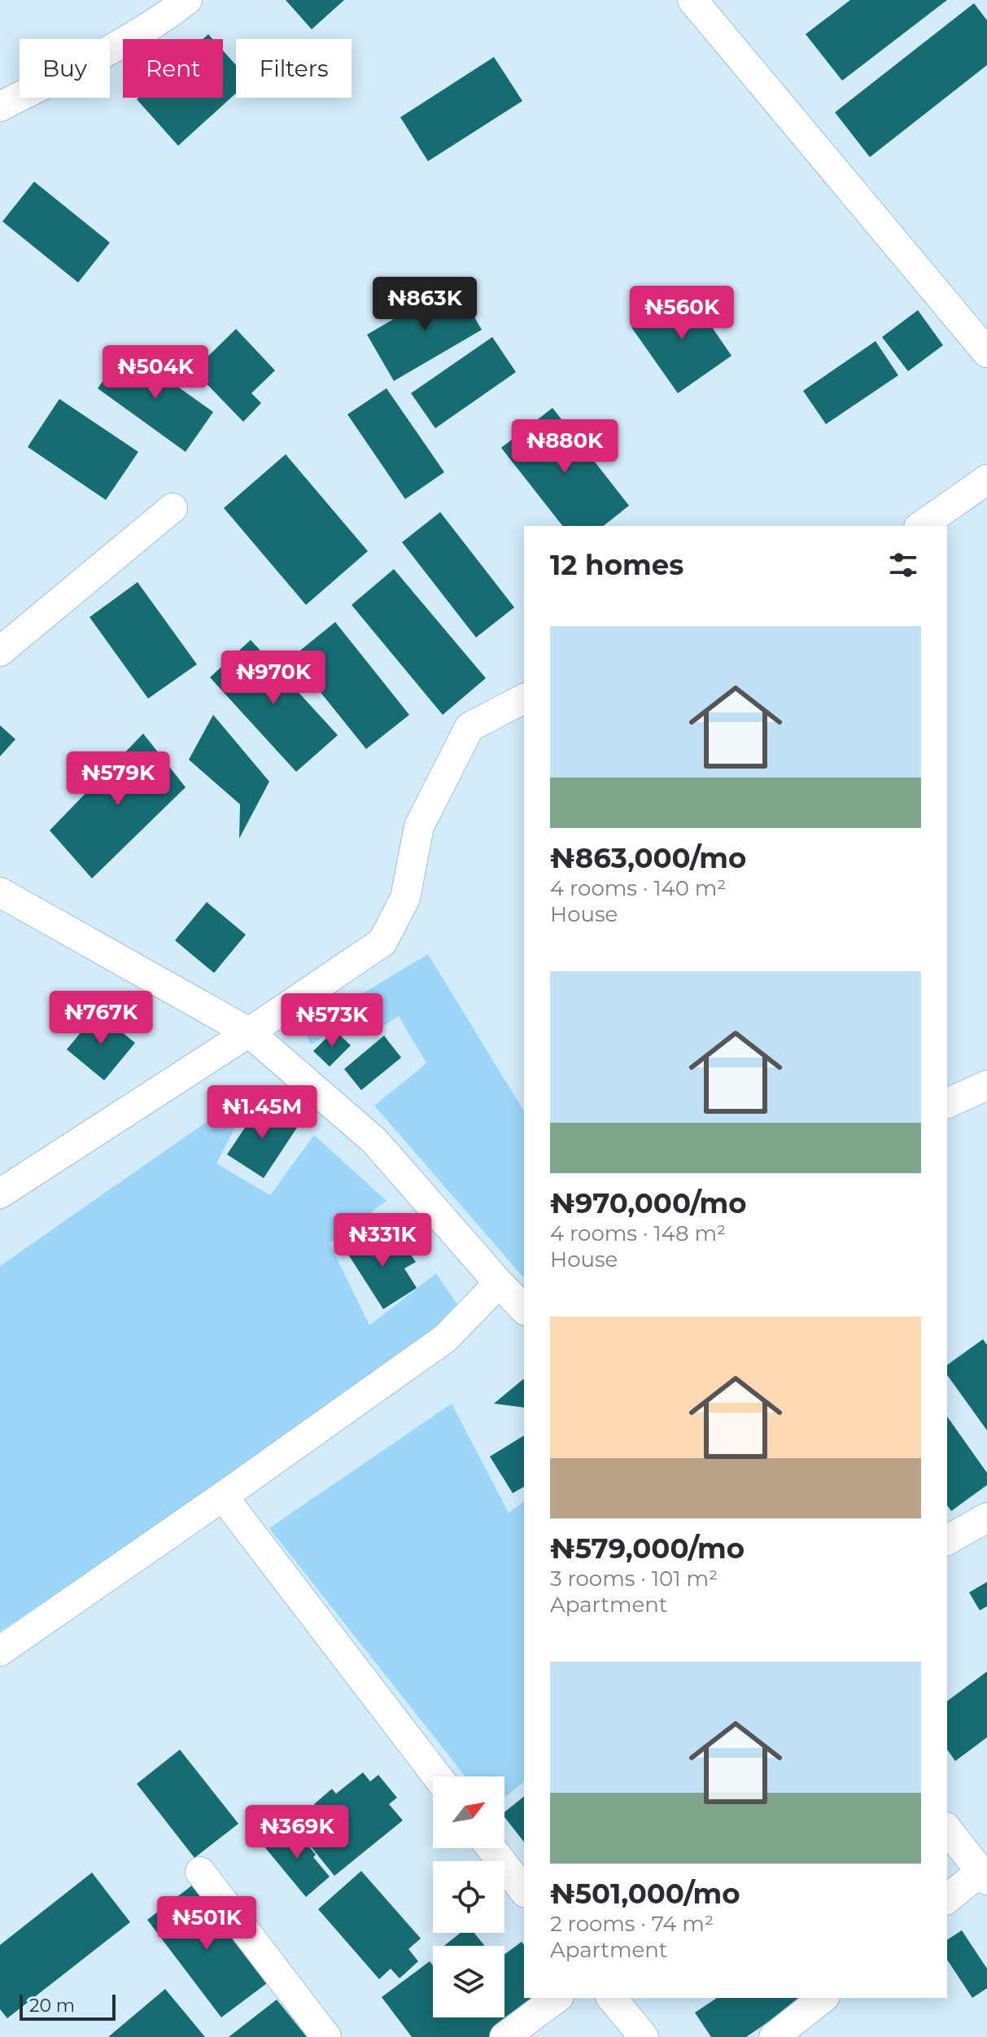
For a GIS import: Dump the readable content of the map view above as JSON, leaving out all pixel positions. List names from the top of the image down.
{
  "scale_bar": "20 m",
  "north": "top right",
  "page": {
    "chip": ["Buy", "Rent", "Filters"],
    "price": [
      "₦863K",
      "₦560K",
      "₦504K",
      "₦880K",
      "₦970K",
      "₦579K",
      "₦767K",
      "₦573K",
      "₦1.45M",
      "₦331K",
      "₦369K",
      "₦501K"
    ],
    "heading": "12 homes",
    "list": [
      {
        "name": "₦863,000/mo",
        "note": "4 rooms · 140 m² · House"
      },
      {
        "name": "₦970,000/mo",
        "note": "4 rooms · 148 m² · House"
      },
      {
        "name": "₦579,000/mo",
        "note": "3 rooms · 101 m² · Apartment"
      },
      {
        "name": "₦501,000/mo",
        "note": "2 rooms · 74 m² · Apartment"
      }
    ],
    "scale": "20 m"
  }
}
